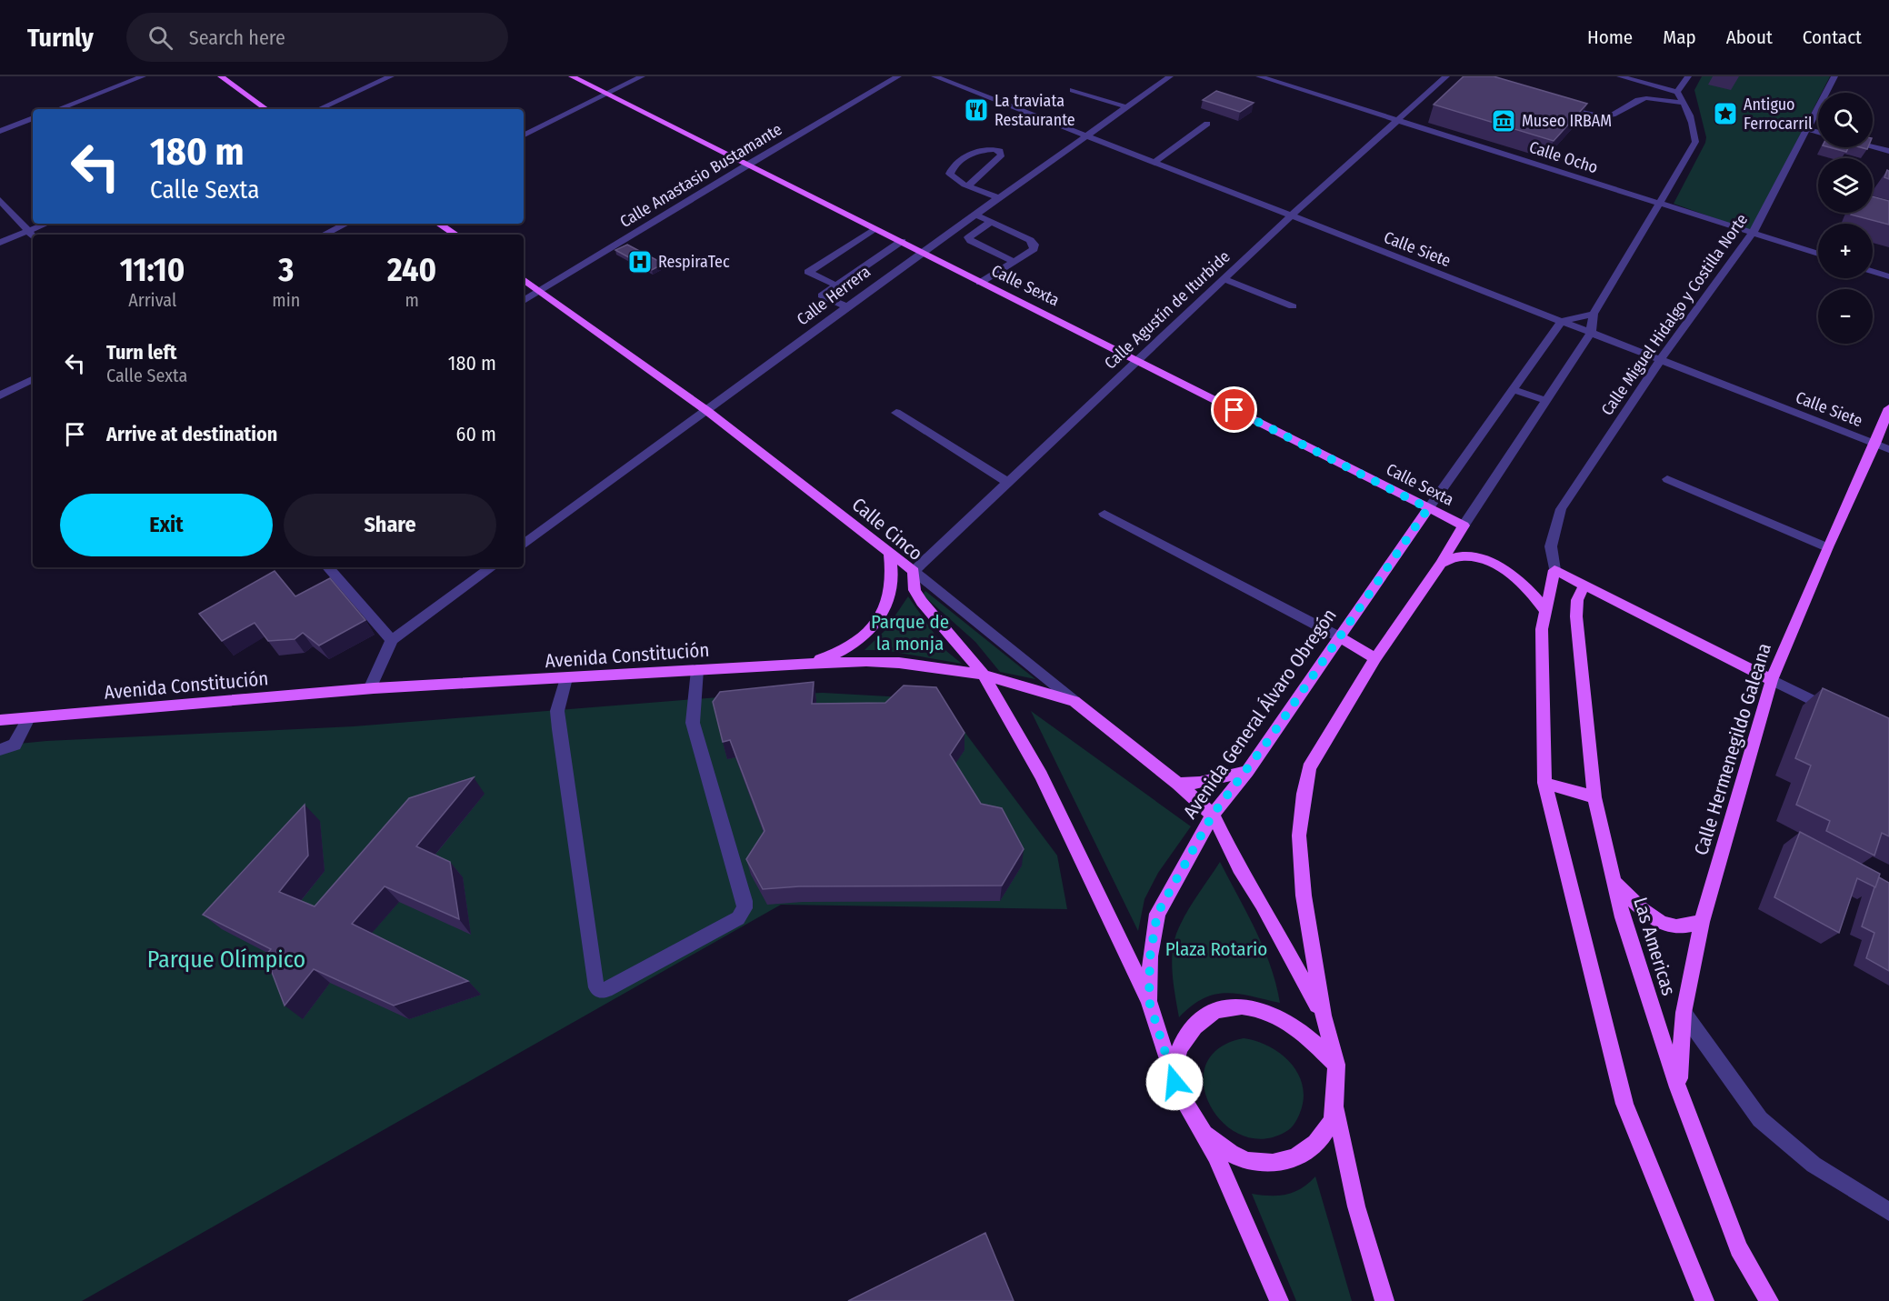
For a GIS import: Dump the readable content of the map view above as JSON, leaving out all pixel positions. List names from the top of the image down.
{
  "streets": {
    "main road": [
      "Calle Sexta",
      "Calle Cinco",
      "Avenida Constitución",
      "Avenida General Álvaro Obregón",
      "Calle Hermenegildo Galeana",
      "Las Americas"
    ],
    "street": [
      "Calle Ocho",
      "Calle Anastasio Bustamante",
      "Calle Siete",
      "Calle Herrera",
      "Calle Agustín de Iturbide",
      "Calle Miguel Hidalgo y Costilla Norte"
    ]
  },
  "crossings": [
    ["Calle Ocho", "Calle Agustín de Iturbide"],
    ["Calle Ocho", "Calle Miguel Hidalgo y Costilla Norte"],
    ["Calle Anastasio Bustamante", "Calle Sexta"],
    ["Calle Anastasio Bustamante", "Calle Cinco"],
    ["Calle Siete", "Calle Herrera"],
    ["Calle Siete", "Calle Agustín de Iturbide"],
    ["Calle Siete", "Calle Miguel Hidalgo y Costilla Norte"],
    ["Calle Siete", "Calle Hermenegildo Galeana"],
    ["Calle Sexta", "Calle Herrera"],
    ["Calle Sexta", "Calle Agustín de Iturbide"],
    ["Calle Sexta", "Avenida General Álvaro Obregón"],
    ["Calle Herrera", "Calle Cinco"],
    ["Calle Agustín de Iturbide", "Calle Cinco"],
    ["Calle Cinco", "Avenida Constitución"],
    ["Calle Cinco", "Avenida General Álvaro Obregón"],
    ["Avenida Constitución", "Avenida General Álvaro Obregón"],
    ["Calle Hermenegildo Galeana", "Las Americas"]
  ],
  "parks": ["Parque de la monja", "Plaza Rotario", "Parque Olímpico"],
  "places": {
    "restaurant": ["La traviata Restaurante"],
    "place": ["Antiguo Ferrocarril"],
    "museum": ["Museo IRBAM"],
    "hospital": ["RespiraTec"]
  },
  "page": {
    "header": "Turnly",
    "search": "Search here",
    "nav": [
      "Home",
      "Map",
      "About",
      "Contact"
    ],
    "map_buttons": ["+", "−"],
    "turn": ["180 m", "Calle Sexta"],
    "eta": [
      "11:10",
      "Arrival",
      "3",
      "min",
      "240",
      "m"
    ],
    "list": [
      {
        "name": "Turn left",
        "note": "Calle Sexta",
        "value": "180 m"
      },
      {
        "name": "Arrive at destination",
        "value": "60 m"
      }
    ],
    "buttons": ["Exit", "Share"]
  }
}
